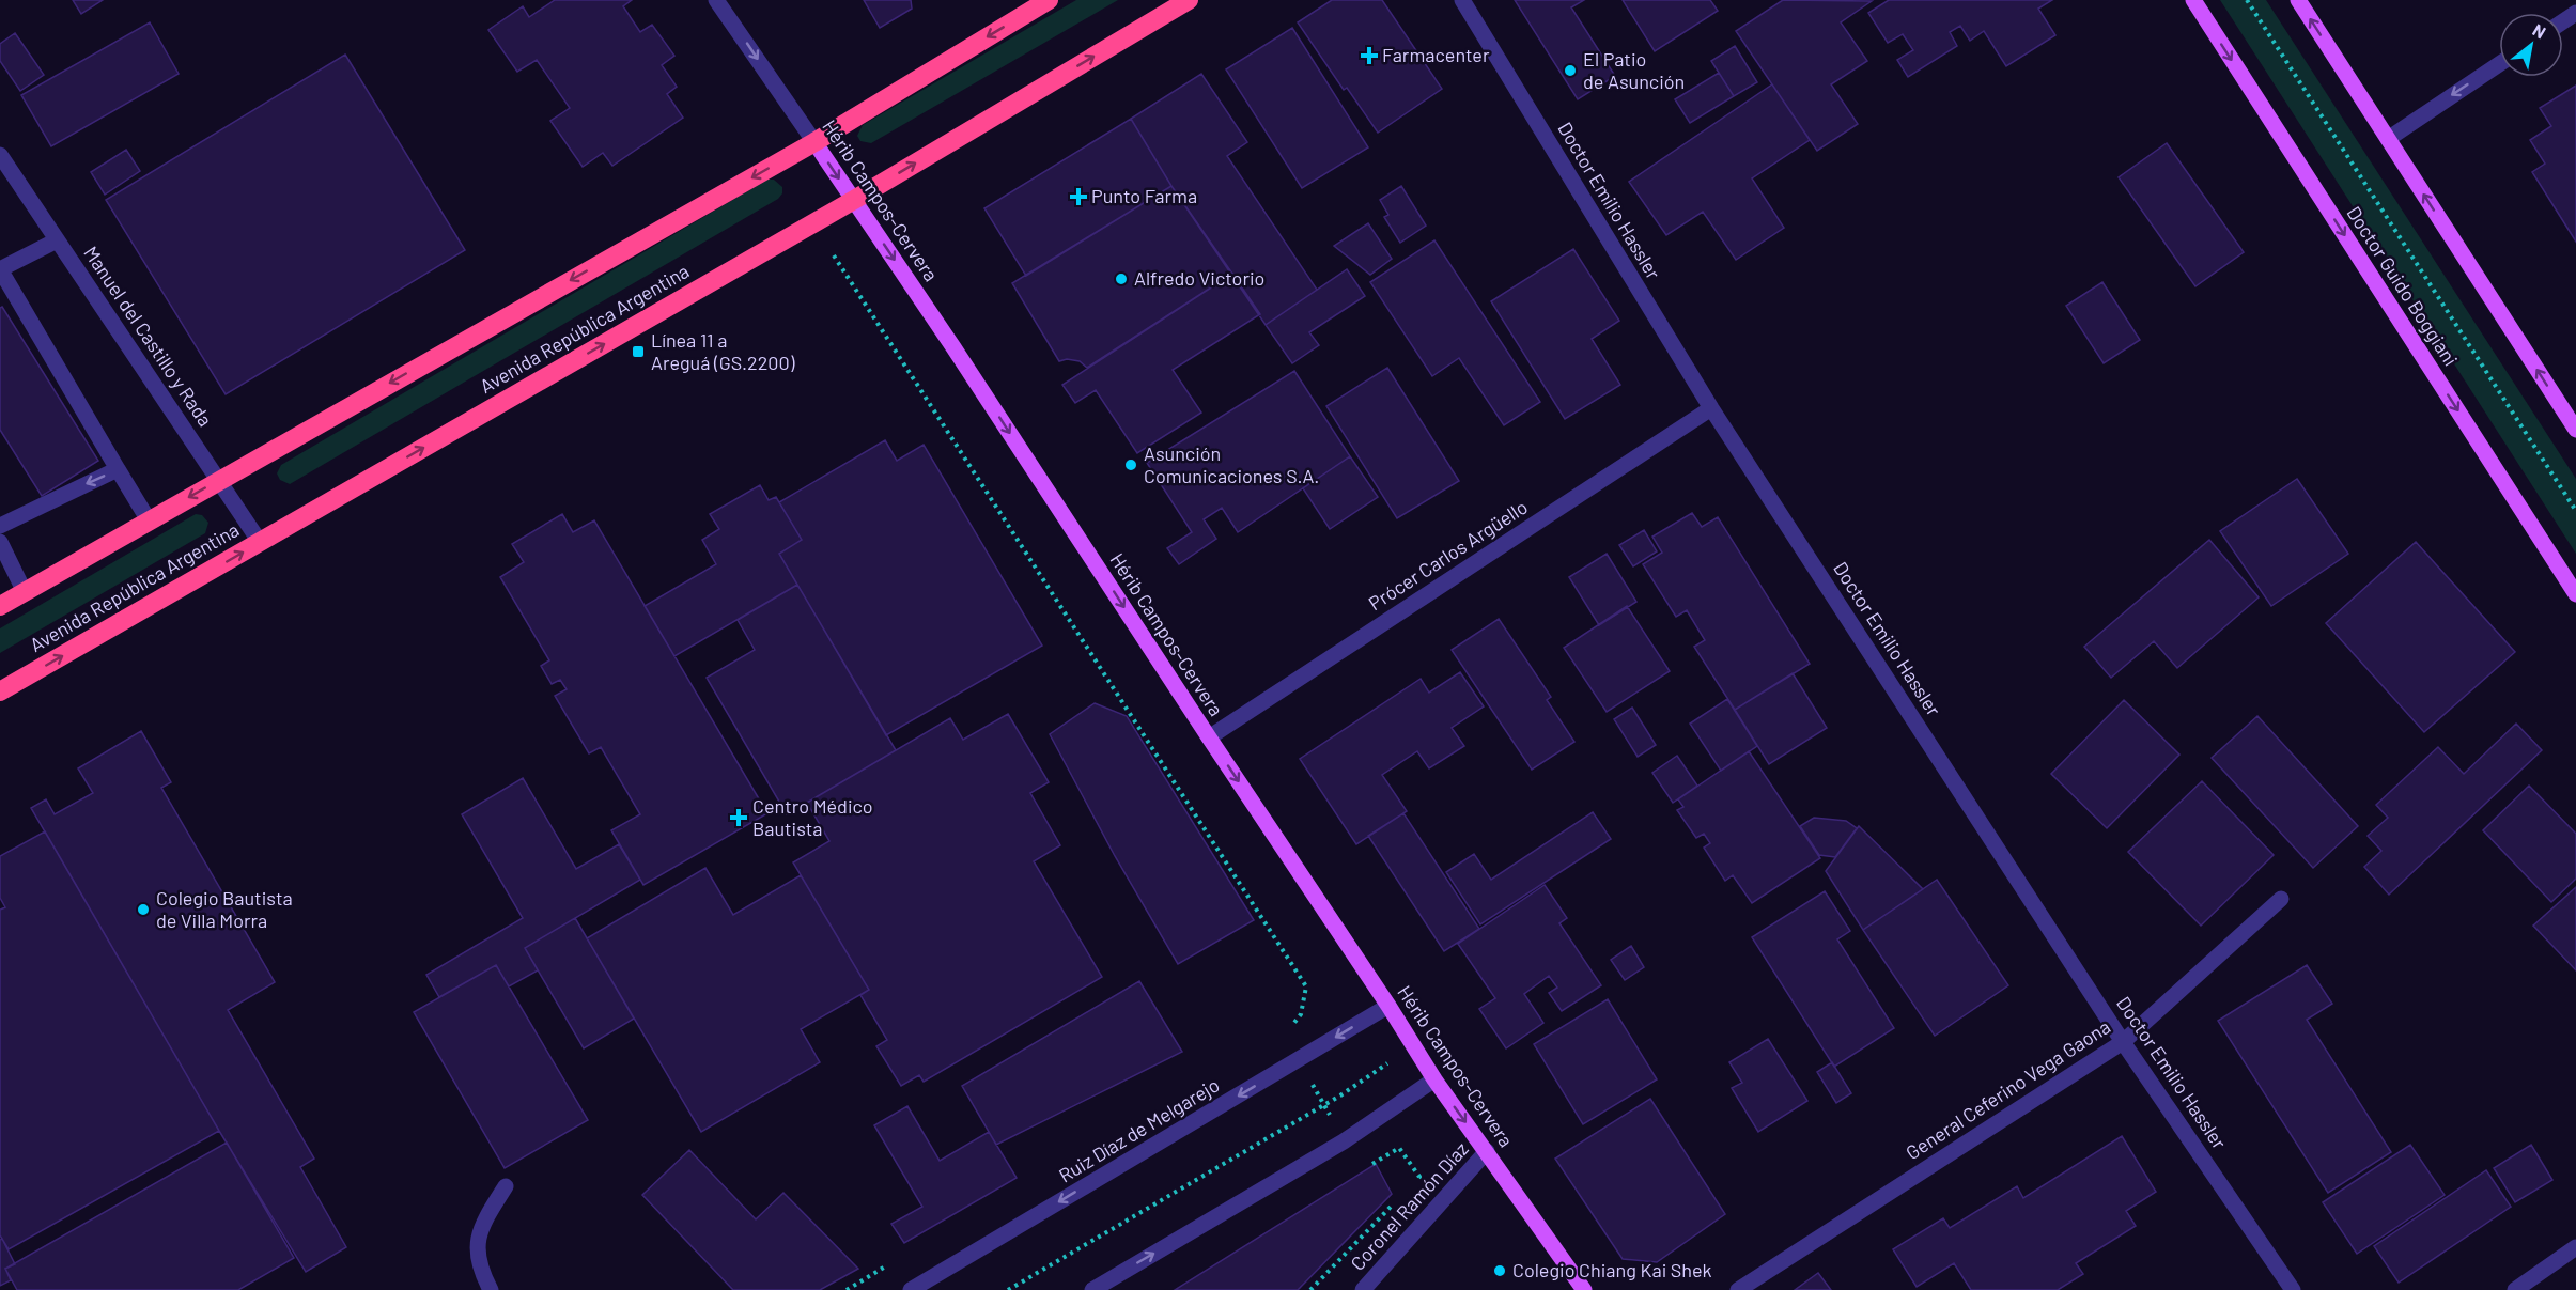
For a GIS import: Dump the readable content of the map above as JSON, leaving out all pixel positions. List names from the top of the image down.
{
  "streets": {
    "highway": ["Avenida República Argentina"],
    "main road": ["Hérib Campos-Cervera", "Doctor Guido Boggiani"],
    "street": [
      "Doctor Emilio Hassler",
      "Manuel del Castillo y Rada",
      "Prócer Carlos Argüello",
      "General Ceferino Vega Gaona",
      "Ruiz Díaz de Melgarejo",
      "Coronel Ramón Díaz"
    ]
  },
  "crossings": [
    ["Hérib Campos-Cervera", "Avenida República Argentina"],
    ["Hérib Campos-Cervera", "Prócer Carlos Argüello"],
    ["Hérib Campos-Cervera", "Ruiz Díaz de Melgarejo"],
    ["Hérib Campos-Cervera", "Coronel Ramón Díaz"],
    ["Doctor Emilio Hassler", "Prócer Carlos Argüello"],
    ["Doctor Emilio Hassler", "General Ceferino Vega Gaona"],
    ["Avenida República Argentina", "Manuel del Castillo y Rada"]
  ],
  "one_way": ["Hérib Campos-Cervera"],
  "places": {
    "health": ["Farmacenter", "Punto Farma", "Centro Médico Bautista"],
    "other": [
      "El Patio de Asunción",
      "Alfredo Victorio",
      "Asunción Comunicaciones S.A.",
      "Colegio Bautista de Villa Morra",
      "Colegio Chiang Kai Shek"
    ],
    "transit": ["Línea 11 a Areguá (GS.2200)"]
  },
  "north": "top right"
}
